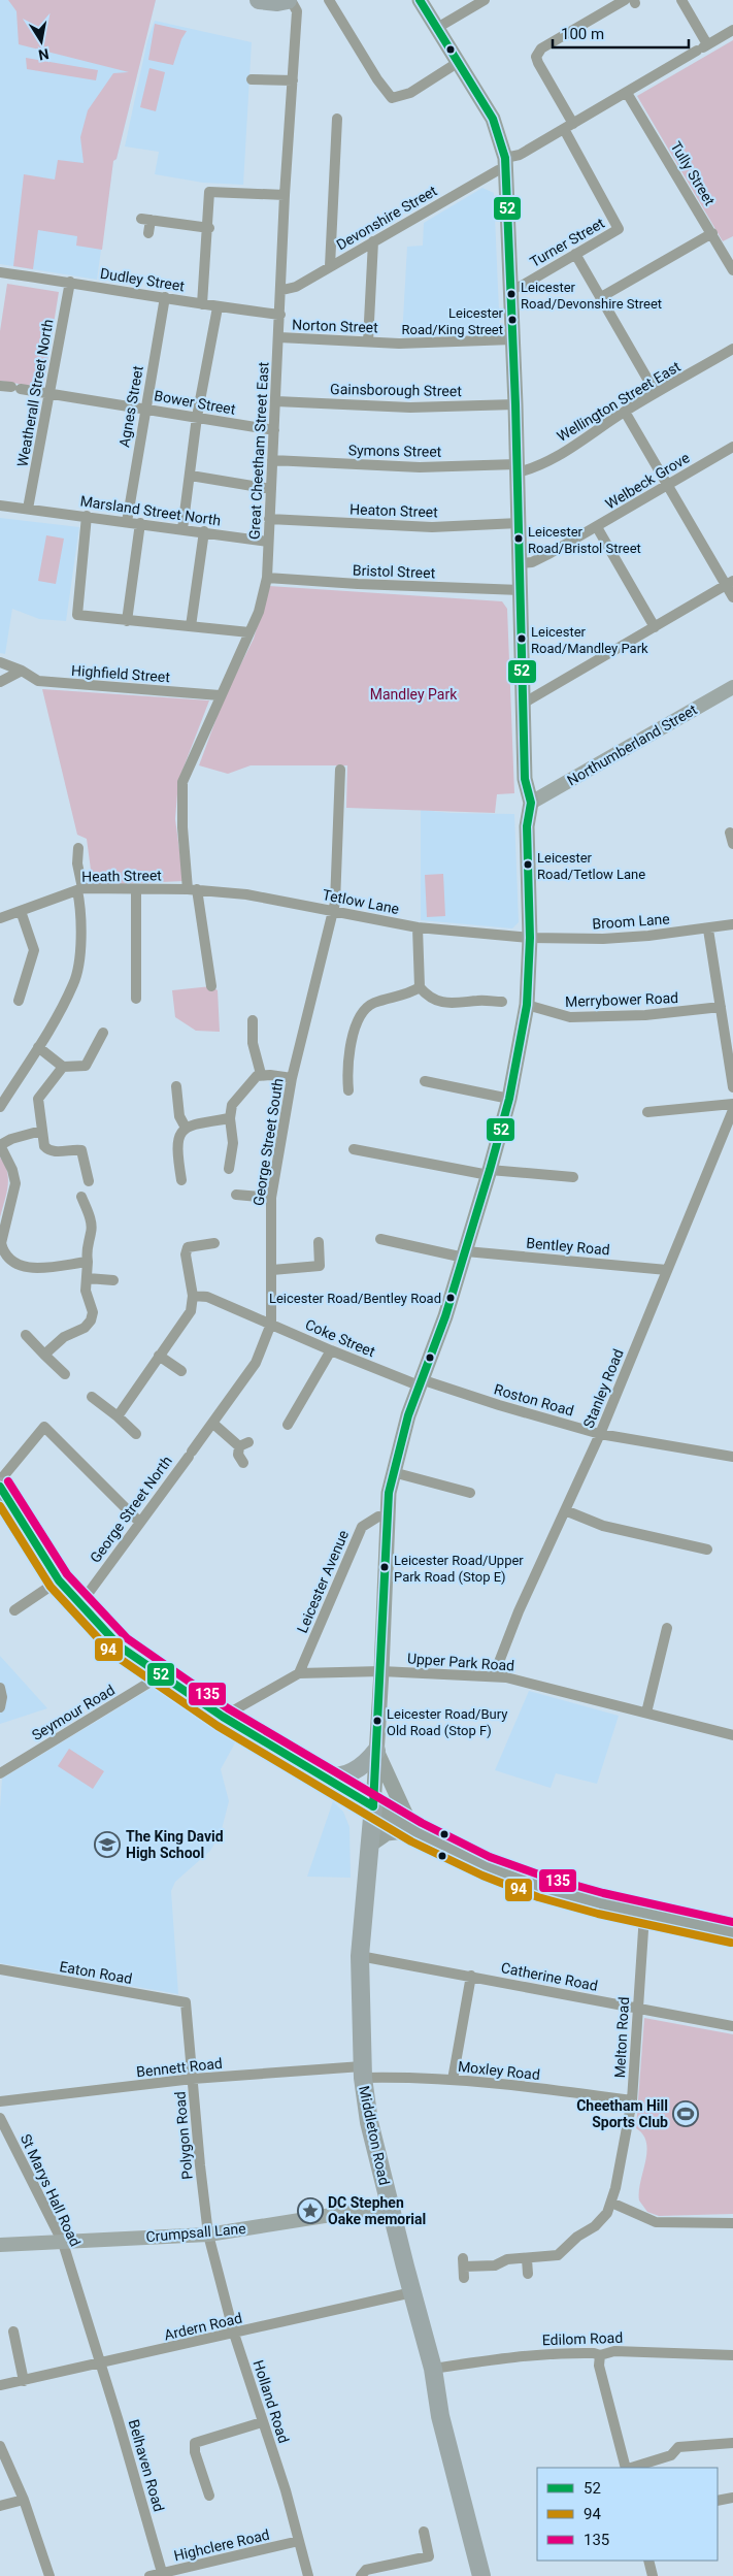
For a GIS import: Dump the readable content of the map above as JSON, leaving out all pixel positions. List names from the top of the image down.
{
  "streets": {
    "highway": ["Middleton Road"],
    "street": [
      "Tully Street",
      "Devonshire Street",
      "Turner Street",
      "Dudley Street",
      "Norton Street",
      "Gainsborough Street",
      "Weatherall Street North",
      "Wellington Street East",
      "Bower Street",
      "Agnes Street",
      "Great Cheetham Street East",
      "Symons Street",
      "Welbeck Grove",
      "Marsland Street North",
      "Heaton Street",
      "Bristol Street",
      "Highfield Street",
      "Northumberland Street",
      "Heath Street",
      "Tetlow Lane",
      "Broom Lane",
      "Merrybower Road",
      "George Street South",
      "Bentley Road",
      "Coke Street",
      "Stanley Road",
      "Roston Road",
      "George Street North",
      "Leicester Avenue",
      "Upper Park Road",
      "Seymour Road",
      "Eaton Road",
      "Catherine Road",
      "Melton Road",
      "Bennett Road",
      "Moxley Road",
      "Polygon Road",
      "St Marys Hall Road",
      "Crumpsall Lane",
      "Ardern Road",
      "Edilom Road",
      "Holland Road",
      "Belhaven Road",
      "Highclere Road"
    ]
  },
  "crossings": [
    ["Tully Street", "Devonshire Street"],
    ["Devonshire Street", "Turner Street"],
    ["Devonshire Street", "Great Cheetham Street East"],
    ["Dudley Street", "Weatherall Street North"],
    ["Dudley Street", "Agnes Street"],
    ["Dudley Street", "Great Cheetham Street East"],
    ["Norton Street", "Great Cheetham Street East"],
    ["Gainsborough Street", "Great Cheetham Street East"],
    ["Weatherall Street North", "Bower Street"],
    ["Weatherall Street North", "Marsland Street North"],
    ["Wellington Street East", "Symons Street"],
    ["Bower Street", "Agnes Street"],
    ["Bower Street", "Great Cheetham Street East"],
    ["Agnes Street", "Marsland Street North"],
    ["Great Cheetham Street East", "Symons Street"],
    ["Great Cheetham Street East", "Marsland Street North"],
    ["Great Cheetham Street East", "Heaton Street"],
    ["Great Cheetham Street East", "Bristol Street"],
    ["Great Cheetham Street East", "Highfield Street"],
    ["Great Cheetham Street East", "Heath Street"],
    ["Great Cheetham Street East", "Tetlow Lane"],
    ["Heath Street", "Tetlow Lane"],
    ["Tetlow Lane", "Broom Lane"],
    ["Tetlow Lane", "George Street South"],
    ["George Street South", "Coke Street"],
    ["George Street South", "George Street North"],
    ["Bentley Road", "Stanley Road"],
    ["Coke Street", "Roston Road"],
    ["Stanley Road", "Roston Road"],
    ["Stanley Road", "Upper Park Road"],
    ["Leicester Avenue", "Upper Park Road"],
    ["Eaton Road", "Polygon Road"],
    ["Catherine Road", "Melton Road"],
    ["Catherine Road", "Middleton Road"],
    ["Melton Road", "Moxley Road"],
    ["Bennett Road", "Moxley Road"],
    ["Bennett Road", "Polygon Road"],
    ["Bennett Road", "Middleton Road"],
    ["Moxley Road", "Middleton Road"],
    ["Polygon Road", "Crumpsall Lane"],
    ["Polygon Road", "Holland Road"],
    ["Middleton Road", "Crumpsall Lane"],
    ["Middleton Road", "Ardern Road"],
    ["Middleton Road", "Edilom Road"],
    ["St Marys Hall Road", "Crumpsall Lane"],
    ["St Marys Hall Road", "Ardern Road"],
    ["St Marys Hall Road", "Belhaven Road"],
    ["Crumpsall Lane", "Holland Road"],
    ["Ardern Road", "Holland Road"],
    ["Ardern Road", "Belhaven Road"],
    ["Holland Road", "Highclere Road"],
    ["Belhaven Road", "Highclere Road"]
  ],
  "parks": ["Mandley Park"],
  "places": {
    "other": [
      "Leicester Road/Devonshire Street",
      "Leicester Road/King Street",
      "Leicester Road/Bristol Street",
      "Leicester Road/Mandley Park",
      "Leicester Road/Tetlow Lane",
      "Leicester Road/Bentley Road",
      "Leicester Road/Upper Park Road (Stop E)",
      "Leicester Road/Bury Old Road (Stop F)"
    ],
    "school or university": ["The King David High School"],
    "sports": ["Cheetham Hill Sports Club"],
    "place": ["DC Stephen Oake memorial"]
  },
  "lines": ["transit line 52", "transit line 135", "transit line 94"],
  "legend": ["52", "94", "135"],
  "scale_bar": "100 m",
  "north": "bottom"
}
